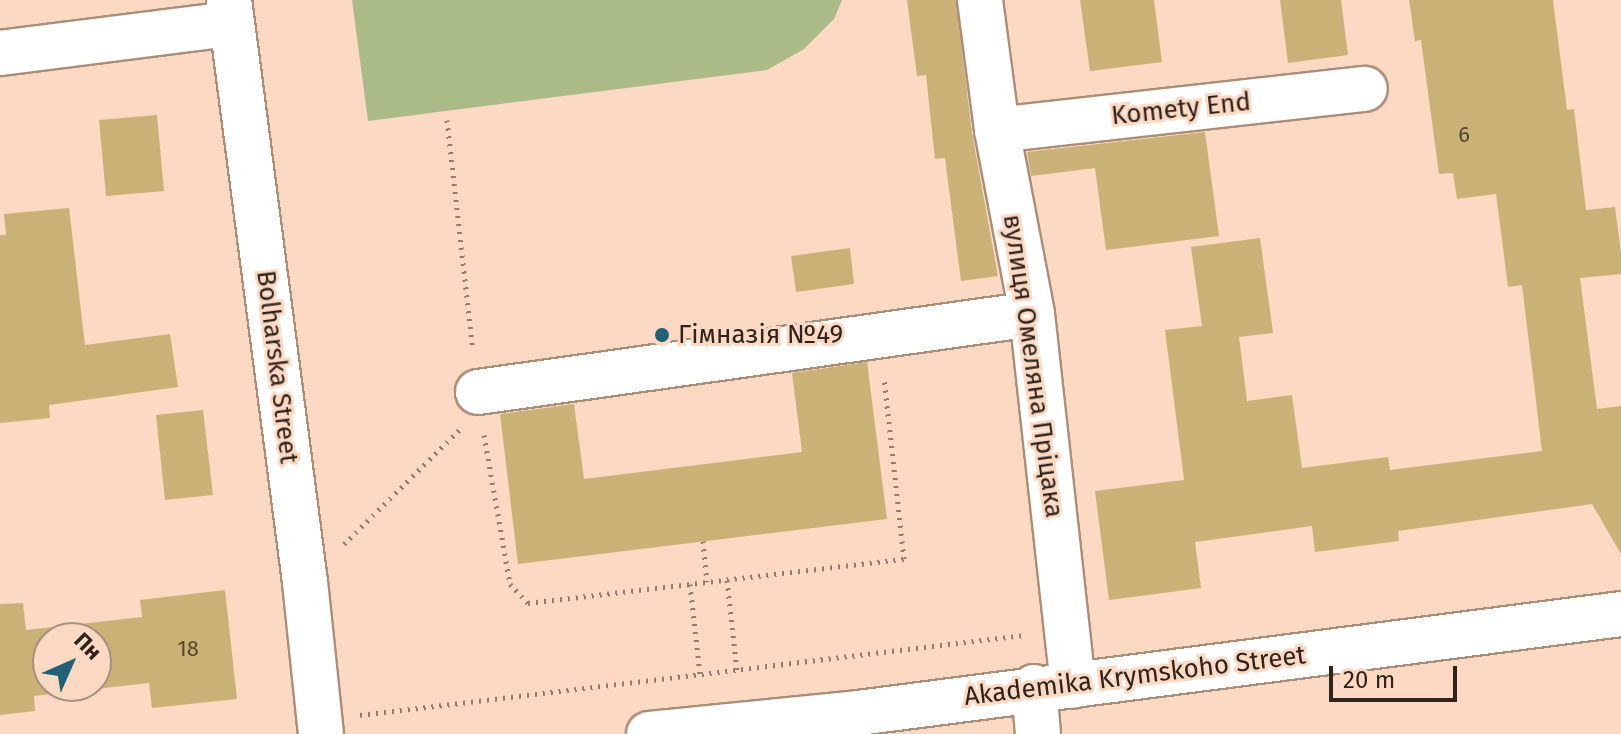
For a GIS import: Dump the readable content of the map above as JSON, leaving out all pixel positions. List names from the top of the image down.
{
  "streets": {
    "street": [
      "Komety End",
      "вулиця Омеляна Пріцака",
      "Bolharska Street",
      "Akademika Krymskoho Street"
    ]
  },
  "crossings": [
    ["Komety End", "вулиця Омеляна Пріцака"],
    ["вулиця Омеляна Пріцака", "Akademika Krymskoho Street"]
  ],
  "places": ["Гімназія №49"],
  "house_numbers": ["6", "18"],
  "scale_bar": "20 m",
  "north": "top right"
}
